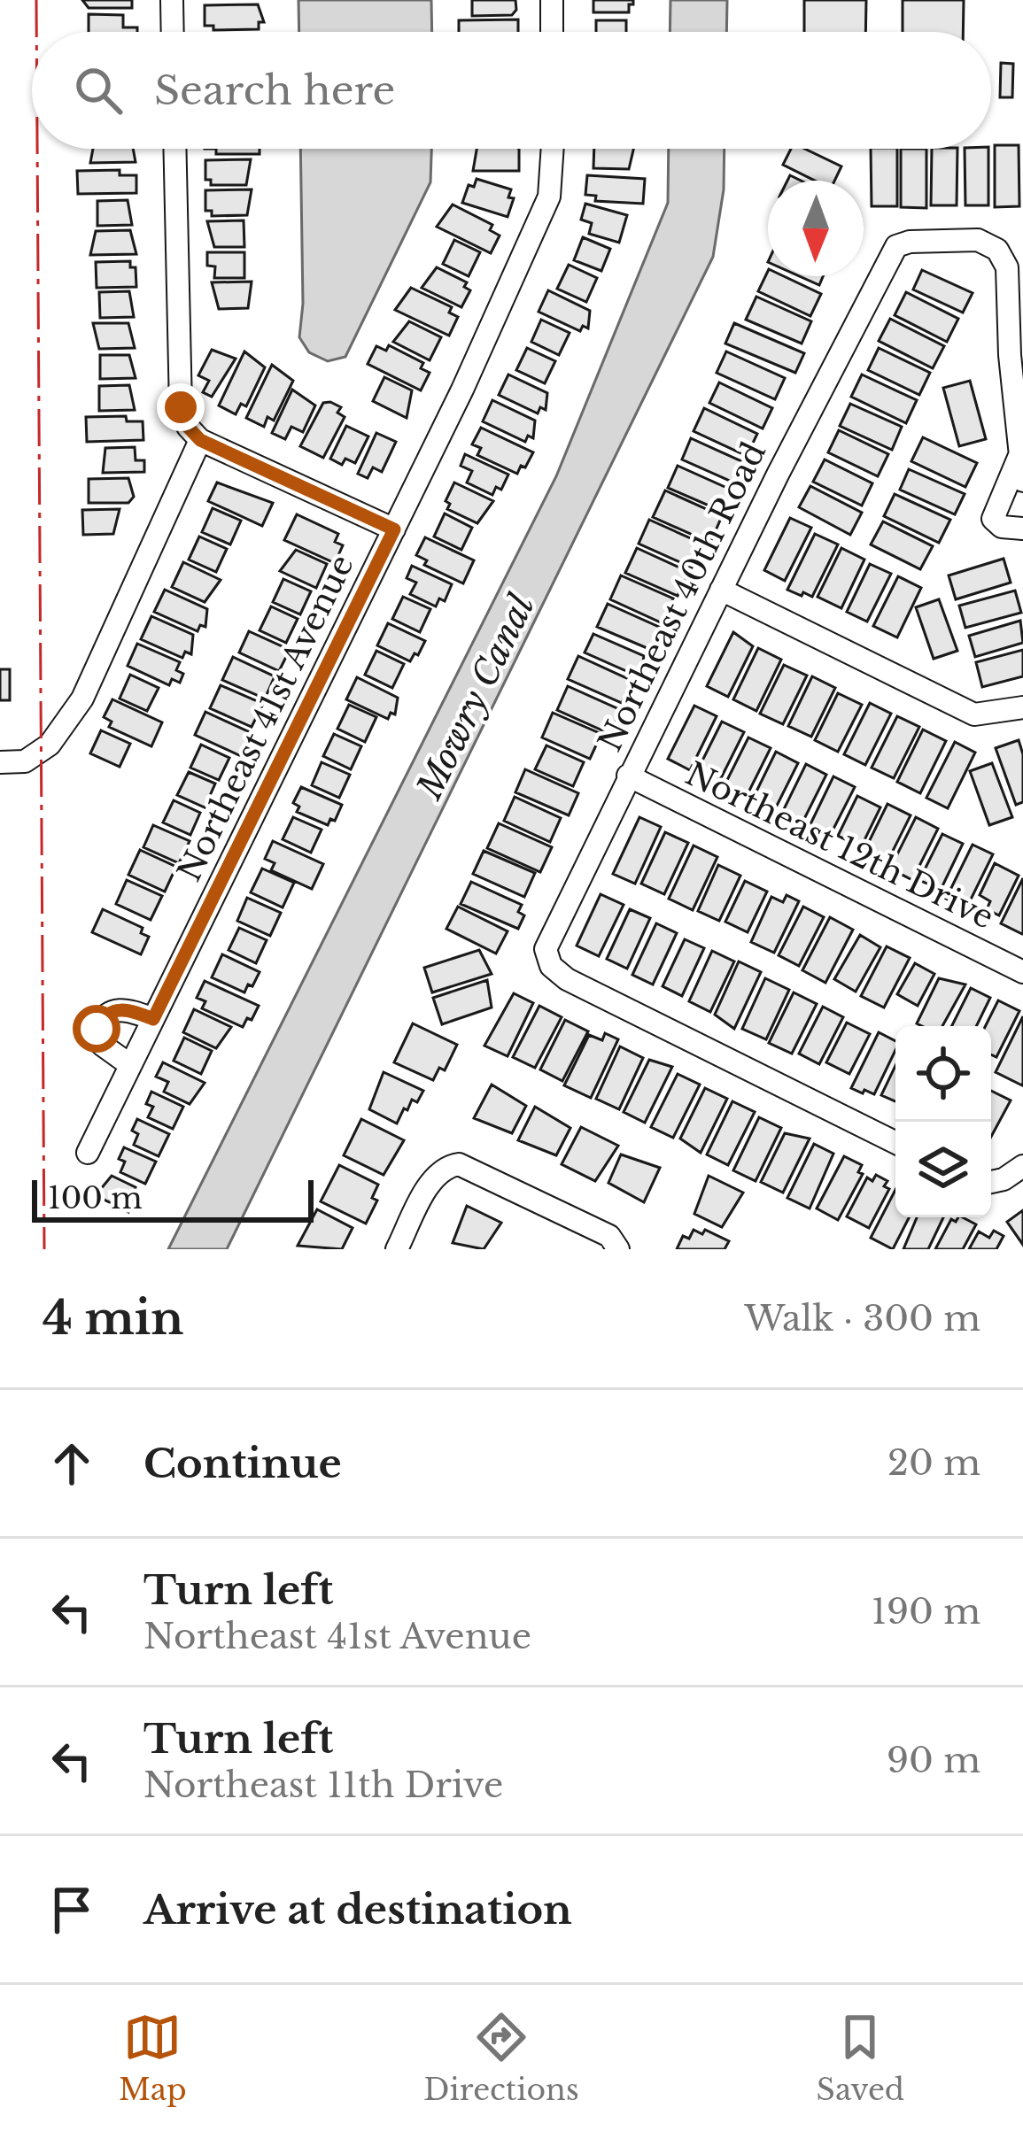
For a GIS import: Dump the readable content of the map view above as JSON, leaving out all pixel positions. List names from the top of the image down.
{
  "streets": {
    "street": ["Northeast 40th Road", "Northeast 41st Avenue", "Northeast 12th Drive"]
  },
  "crossings": [
    ["Northeast 40th Road", "Northeast 12th Drive"]
  ],
  "water": ["Mowry Canal"],
  "scale_bar": "100 m",
  "north": "bottom",
  "page": {
    "search": "Search here",
    "scale": "100 m",
    "heading": ["4 min", "Walk · 300 m"],
    "list": [
      ["Continue", "20 m"],
      ["Turn left", "Northeast 41st Avenue", "190 m"],
      ["Turn left", "Northeast 11th Drive", "90 m"],
      "Arrive at destination"
    ],
    "nav": ["Map", "Directions", "Saved"]
  }
}
